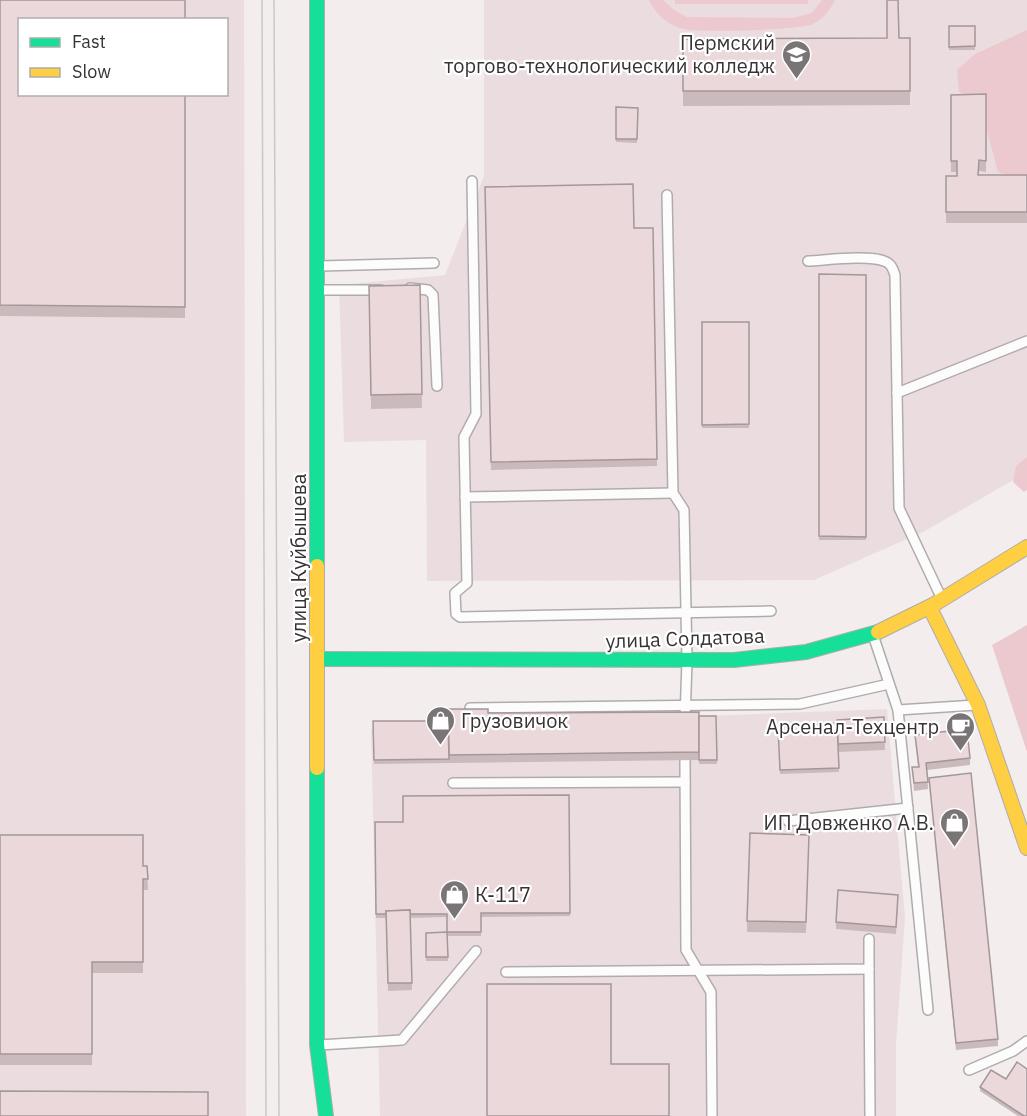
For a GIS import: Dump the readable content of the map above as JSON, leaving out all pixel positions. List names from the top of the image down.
{
  "streets": {
    "main road": ["улица Куйбышева", "улица Солдатова"]
  },
  "crossings": [
    ["улица Куйбышева", "улица Солдатова"]
  ],
  "places": {
    "school or university": ["Пермский торгово-технологический колледж"],
    "shop": ["Грузовичок", "ИП Довженко А.В.", "К-117"],
    "cafe": ["Арсенал-Техцентр"]
  },
  "legend": ["Fast", "Slow"]
}
